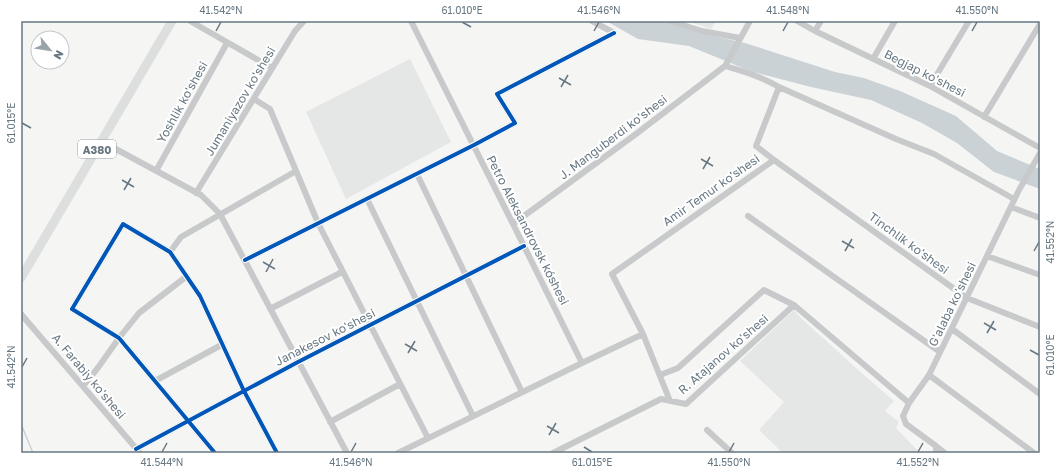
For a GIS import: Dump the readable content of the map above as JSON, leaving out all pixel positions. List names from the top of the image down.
{
  "streets": {
    "highway": ["A380"],
    "street": [
      "Begjap ko'shesi",
      "Jumaniyazov ko'shesi",
      "Yoshlik ko'shesi",
      "J. Manguberdi ko'shesi",
      "Amir Temur ko'shesi",
      "Petro Aleksandrovsk kóshesi",
      "Tinchlik ko'shesi",
      "G'alaba ko'shesi",
      "Janakesov ko'shesi",
      "R. Atajanov ko'shesi",
      "A. Farabiy ko'shesi"
    ]
  },
  "crossings": [
    ["J. Manguberdi ko'shesi", "Petro Aleksandrovsk kóshesi"],
    ["Amir Temur ko'shesi", "Tinchlik ko'shesi"],
    ["Petro Aleksandrovsk kóshesi", "Janakesov ko'shesi"],
    ["Tinchlik ko'shesi", "G'alaba ko'shesi"],
    ["Janakesov ko'shesi", "A. Farabiy ko'shesi"]
  ],
  "north": "bottom right",
  "coordinates": [
    "41.542°N",
    "61.010°E",
    "41.546°N",
    "41.548°N",
    "41.550°N",
    "61.015°E",
    "41.552°N",
    "41.544°N"
  ]
}
